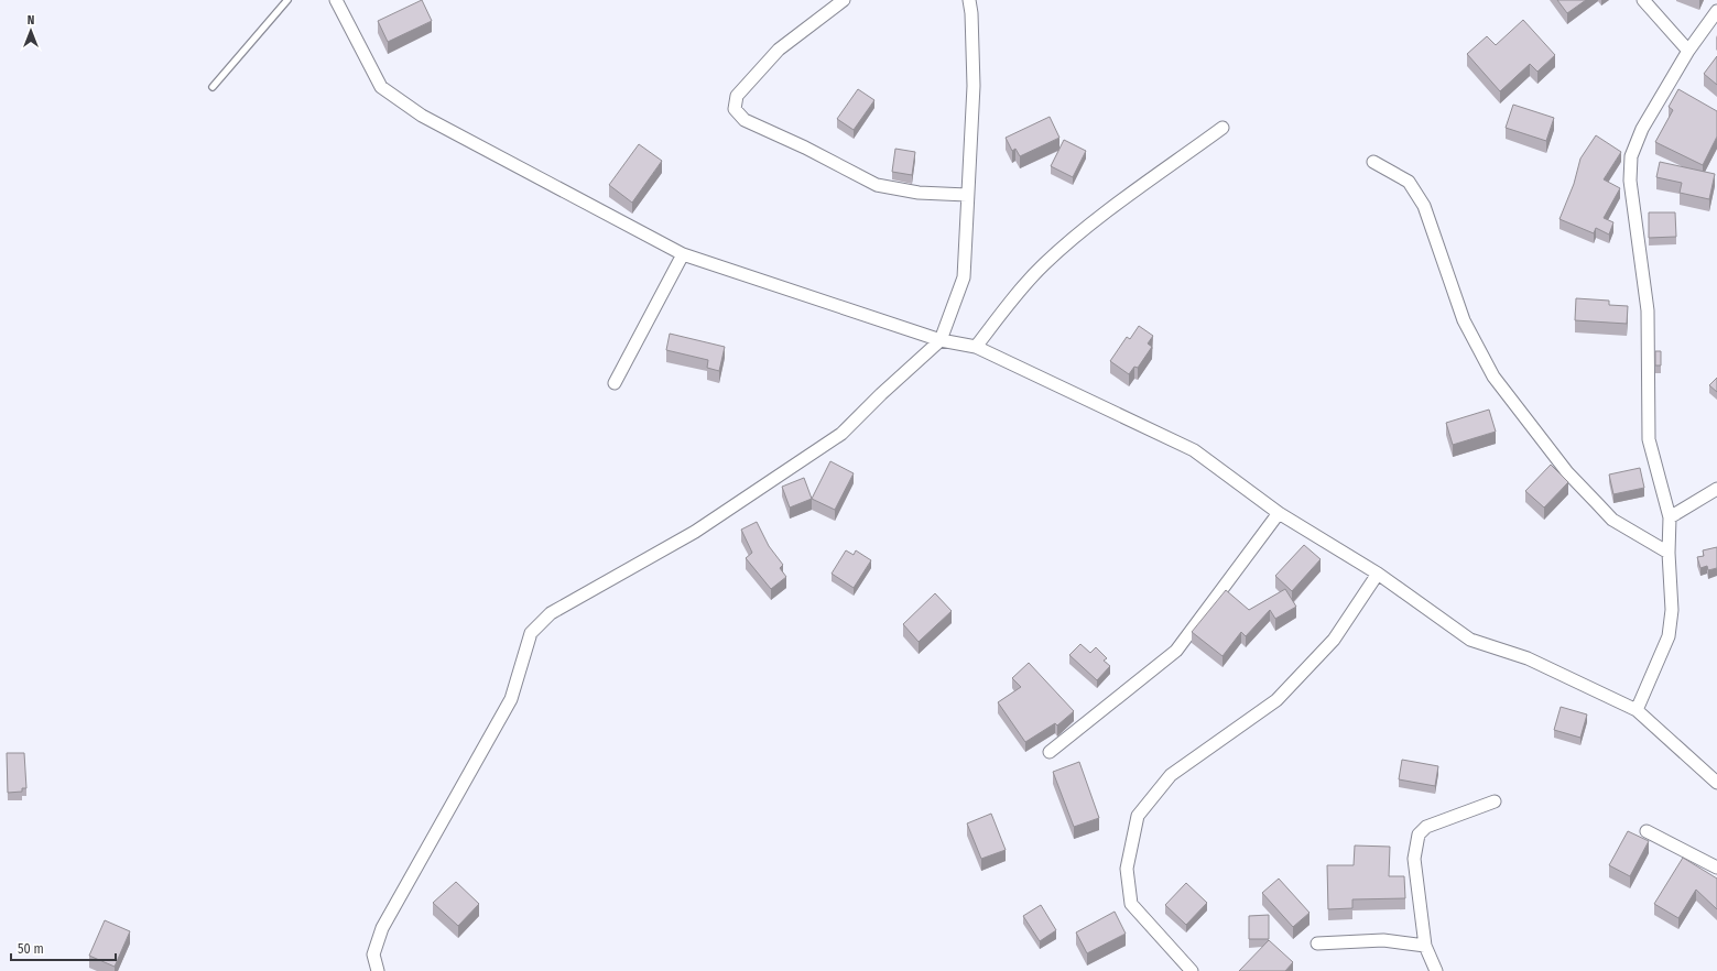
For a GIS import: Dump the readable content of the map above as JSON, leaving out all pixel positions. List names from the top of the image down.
{
  "scale_bar": "50 m",
  "north": "top"
}
